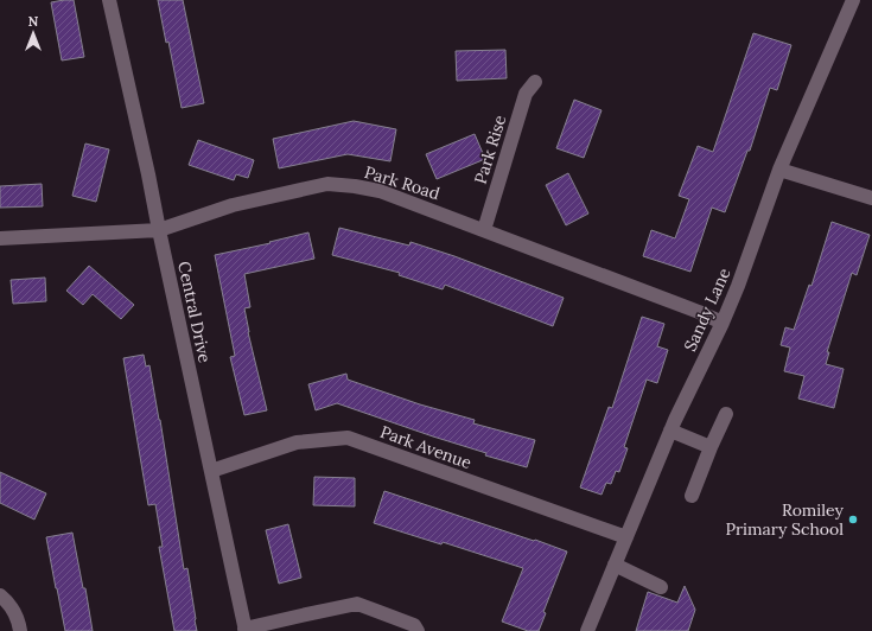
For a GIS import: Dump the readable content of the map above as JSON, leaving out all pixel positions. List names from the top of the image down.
{
  "streets": {
    "street": [
      "Park Rise",
      "Park Road",
      "Sandy Lane",
      "Central Drive",
      "Park Avenue"
    ]
  },
  "crossings": [
    ["Park Rise", "Park Road"],
    ["Park Road", "Sandy Lane"],
    ["Park Road", "Central Drive"],
    ["Sandy Lane", "Park Avenue"],
    ["Central Drive", "Park Avenue"]
  ],
  "places": ["Romiley Primary School"],
  "north": "top"
}
